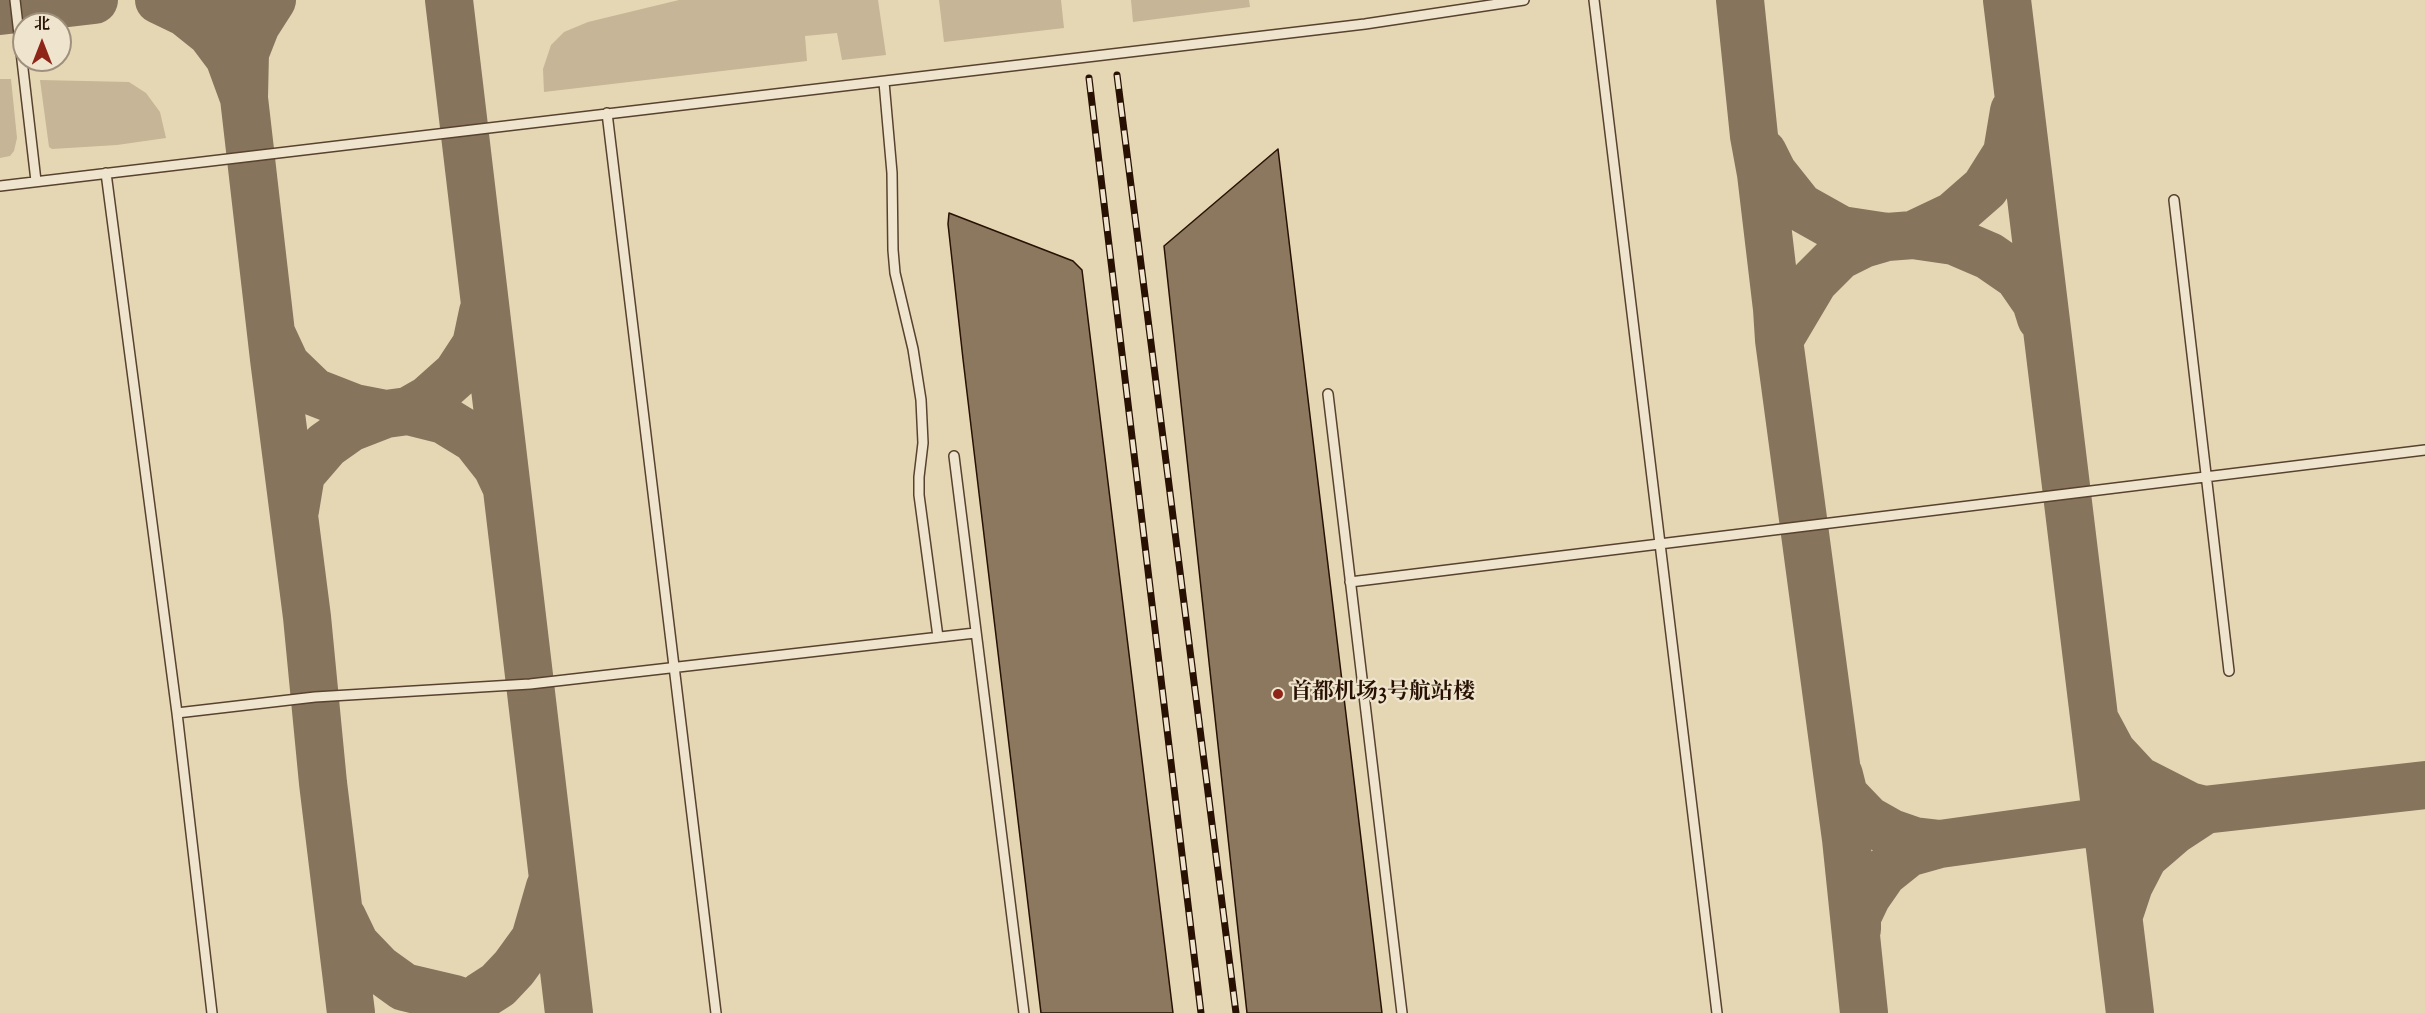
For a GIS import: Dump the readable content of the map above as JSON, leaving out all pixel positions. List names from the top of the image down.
{
  "places": ["首都机场3号航站楼"],
  "north": "top"
}
